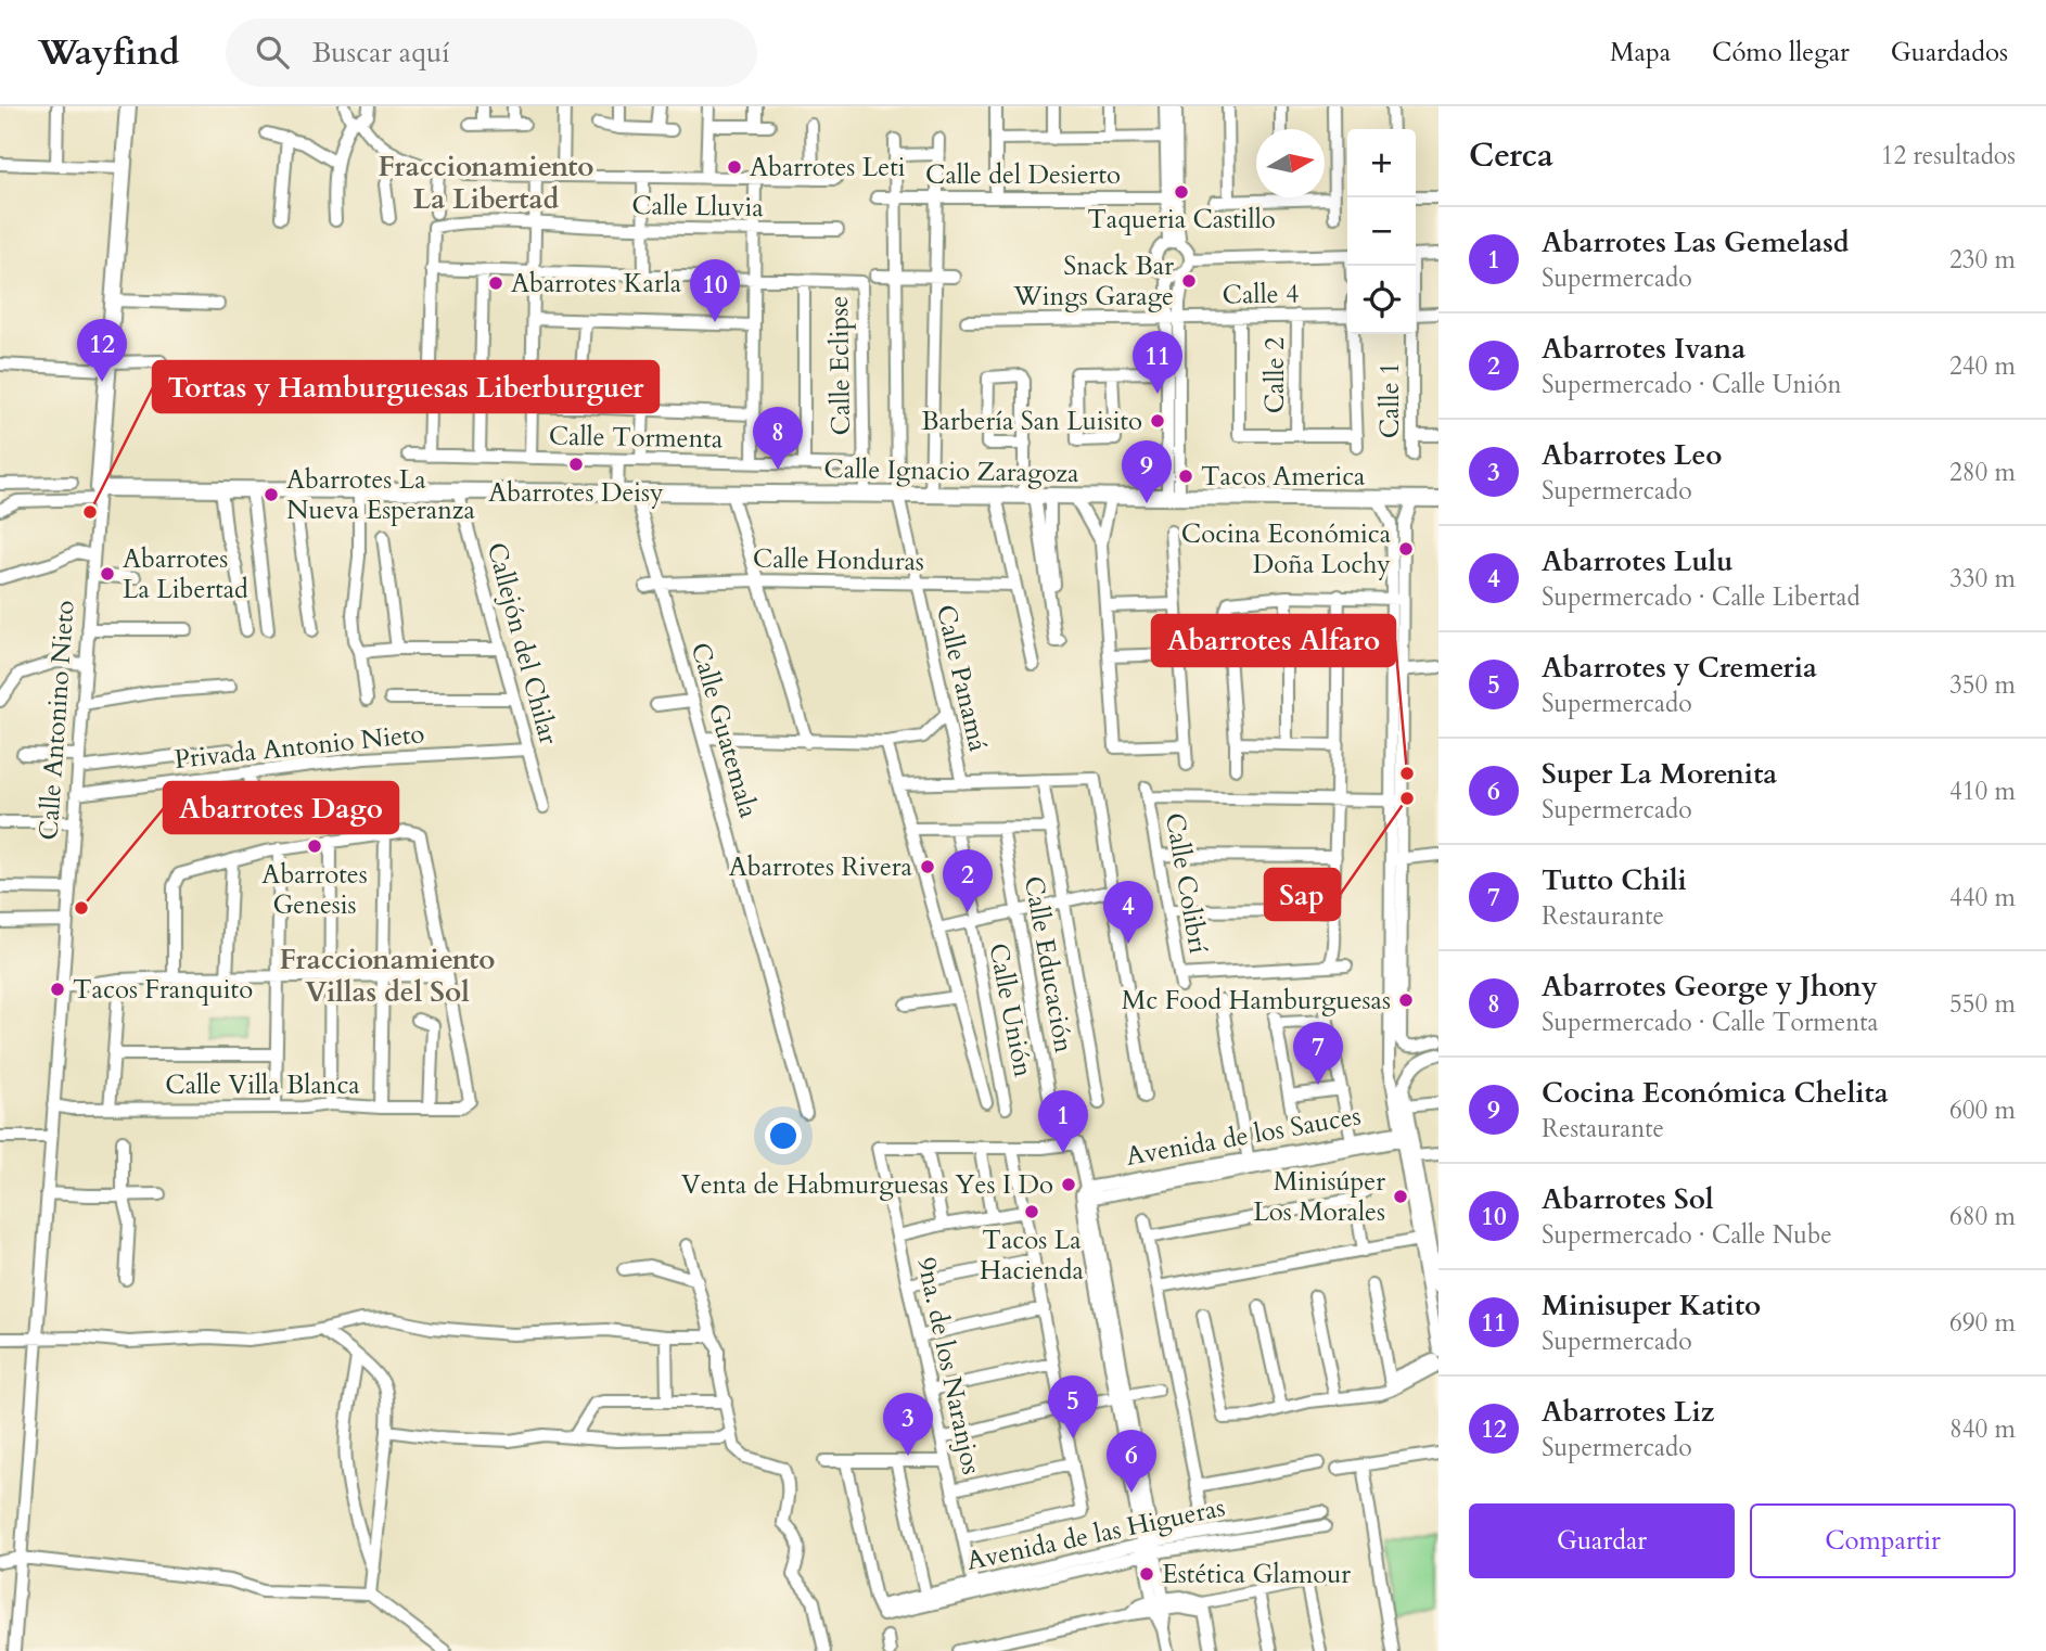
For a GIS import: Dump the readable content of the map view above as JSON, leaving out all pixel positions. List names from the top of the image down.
{
  "streets": {
    "main road": ["Calle Ignacio Zaragoza", "Calle Antonino Nieto"],
    "street": [
      "Calle del Desierto",
      "Calle Lluvia",
      "Calle 4",
      "Calle Eclipse",
      "Calle 2",
      "Calle 1",
      "Calle Tormenta",
      "Calle Honduras",
      "Callejón del Chilar",
      "Calle Panamá",
      "Calle Guatemala",
      "Privada Antonio Nieto",
      "Calle Colibrí",
      "Calle Educación",
      "Calle Unión",
      "Calle Villa Blanca",
      "Avenida de los Sauces",
      "9na. de los Naranjos",
      "Avenida de las Higueras"
    ]
  },
  "crossings": [
    ["Calle del Desierto", "Calle Panamá"],
    ["Calle 4", "Calle 2"],
    ["Calle Eclipse", "Calle Tormenta"],
    ["Calle Eclipse", "Calle Ignacio Zaragoza"],
    ["Calle Tormenta", "Calle Guatemala"],
    ["Calle Ignacio Zaragoza", "Callejón del Chilar"],
    ["Calle Ignacio Zaragoza", "Calle Panamá"],
    ["Calle Ignacio Zaragoza", "Calle Antonino Nieto"],
    ["Calle Ignacio Zaragoza", "Calle Guatemala"],
    ["Calle Honduras", "Calle Panamá"],
    ["Calle Honduras", "Calle Guatemala"],
    ["Callejón del Chilar", "Privada Antonio Nieto"],
    ["Calle Antonino Nieto", "Privada Antonio Nieto"],
    ["Calle Antonino Nieto", "Calle Villa Blanca"],
    ["9na. de los Naranjos", "Avenida de las Higueras"]
  ],
  "districts": ["Fraccionamiento La Libertad", "Fraccionamiento Villas del Sol"],
  "places": [
    "Abarrotes Leti",
    "Taqueria Castillo",
    "Snack Bar Wings Garage",
    "Abarrotes Karla",
    "Barbería San Luisito",
    "Abarrotes Deisy",
    "Tacos America",
    "Abarrotes La Nueva Esperanza",
    "Tortas y Hamburguesas Liberburguer",
    "Cocina Económica Doña Lochy",
    "Abarrotes La Libertad",
    "Abarrotes Alfaro",
    "Sap",
    "Abarrotes Genesis",
    "Abarrotes Rivera",
    "Abarrotes Dago",
    "Tacos Franquito",
    "Mc Food Hamburguesas",
    "Venta de Habmurguesas Yes I Do",
    "Minisúper Los Morales",
    "Tacos La Hacienda",
    "Estética Glamour"
  ],
  "north": "right",
  "page": {
    "header": "Wayfind",
    "search": "Buscar aquí",
    "nav": ["Mapa", "Cómo llegar", "Guardados"],
    "heading": ["Cerca", "12 resultados"],
    "map_buttons": ["+", "−"],
    "list": [
      {
        "mark": "1",
        "name": "Abarrotes Las Gemelasd",
        "note": "Supermercado",
        "value": "230 m"
      },
      {
        "mark": "2",
        "name": "Abarrotes Ivana",
        "note": "Supermercado · Calle Unión",
        "value": "240 m"
      },
      {
        "mark": "3",
        "name": "Abarrotes Leo",
        "note": "Supermercado",
        "value": "280 m"
      },
      {
        "mark": "4",
        "name": "Abarrotes Lulu",
        "note": "Supermercado · Calle Libertad",
        "value": "330 m"
      },
      {
        "mark": "5",
        "name": "Abarrotes y Cremeria",
        "note": "Supermercado",
        "value": "350 m"
      },
      {
        "mark": "6",
        "name": "Super La Morenita",
        "note": "Supermercado",
        "value": "410 m"
      },
      {
        "mark": "7",
        "name": "Tutto Chili",
        "note": "Restaurante",
        "value": "440 m"
      },
      {
        "mark": "8",
        "name": "Abarrotes George y Jhony",
        "note": "Supermercado · Calle Tormenta",
        "value": "550 m"
      },
      {
        "mark": "9",
        "name": "Cocina Económica Chelita",
        "note": "Restaurante",
        "value": "600 m"
      },
      {
        "mark": "10",
        "name": "Abarrotes Sol",
        "note": "Supermercado · Calle Nube",
        "value": "680 m"
      },
      {
        "mark": "11",
        "name": "Minisuper Katito",
        "note": "Supermercado",
        "value": "690 m"
      },
      {
        "mark": "12",
        "name": "Abarrotes Liz",
        "note": "Supermercado",
        "value": "840 m"
      }
    ],
    "pins": [
      "10",
      "12",
      "11",
      "8",
      "9",
      "2",
      "4",
      "7",
      "1",
      "5",
      "3",
      "6"
    ],
    "buttons": ["Guardar", "Compartir"]
  }
}
